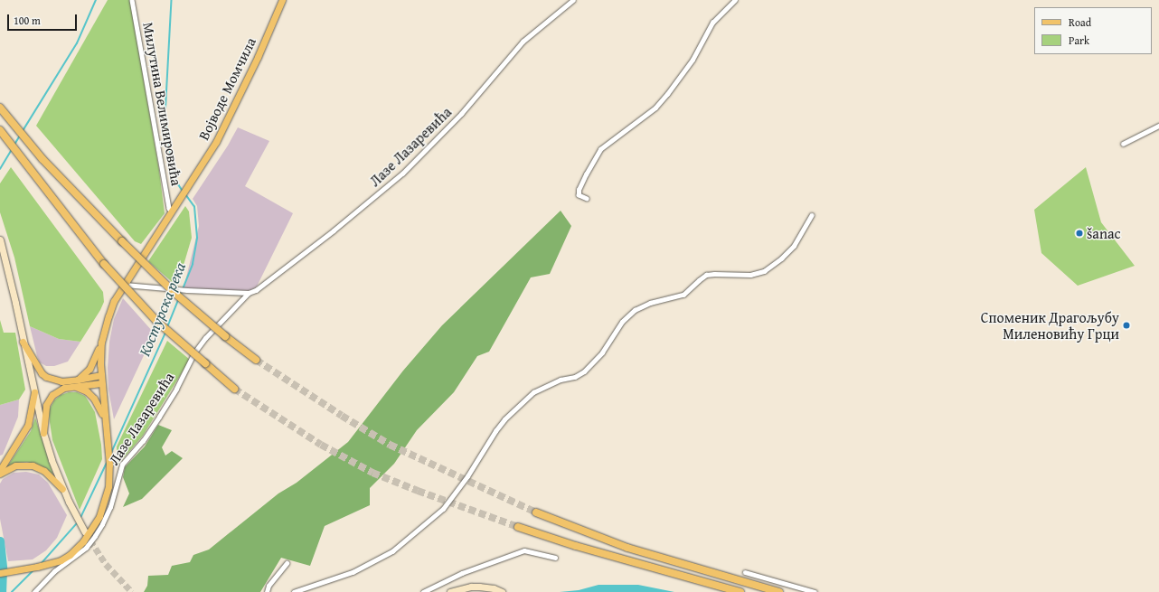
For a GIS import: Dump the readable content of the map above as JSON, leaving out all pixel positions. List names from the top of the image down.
{
  "streets": {
    "main road": ["Војводе Момчила"],
    "street": ["Милутина Велимировића", "Лазе Лазаревића"]
  },
  "crossings": [
    ["Војводе Момчила", "Милутина Велимировића"]
  ],
  "water": ["Костурска река"],
  "places": ["šanac", "Споменик Драгољубу Миленовићу Грци"],
  "legend": ["Road", "Park"],
  "scale_bar": "100 m"
}
